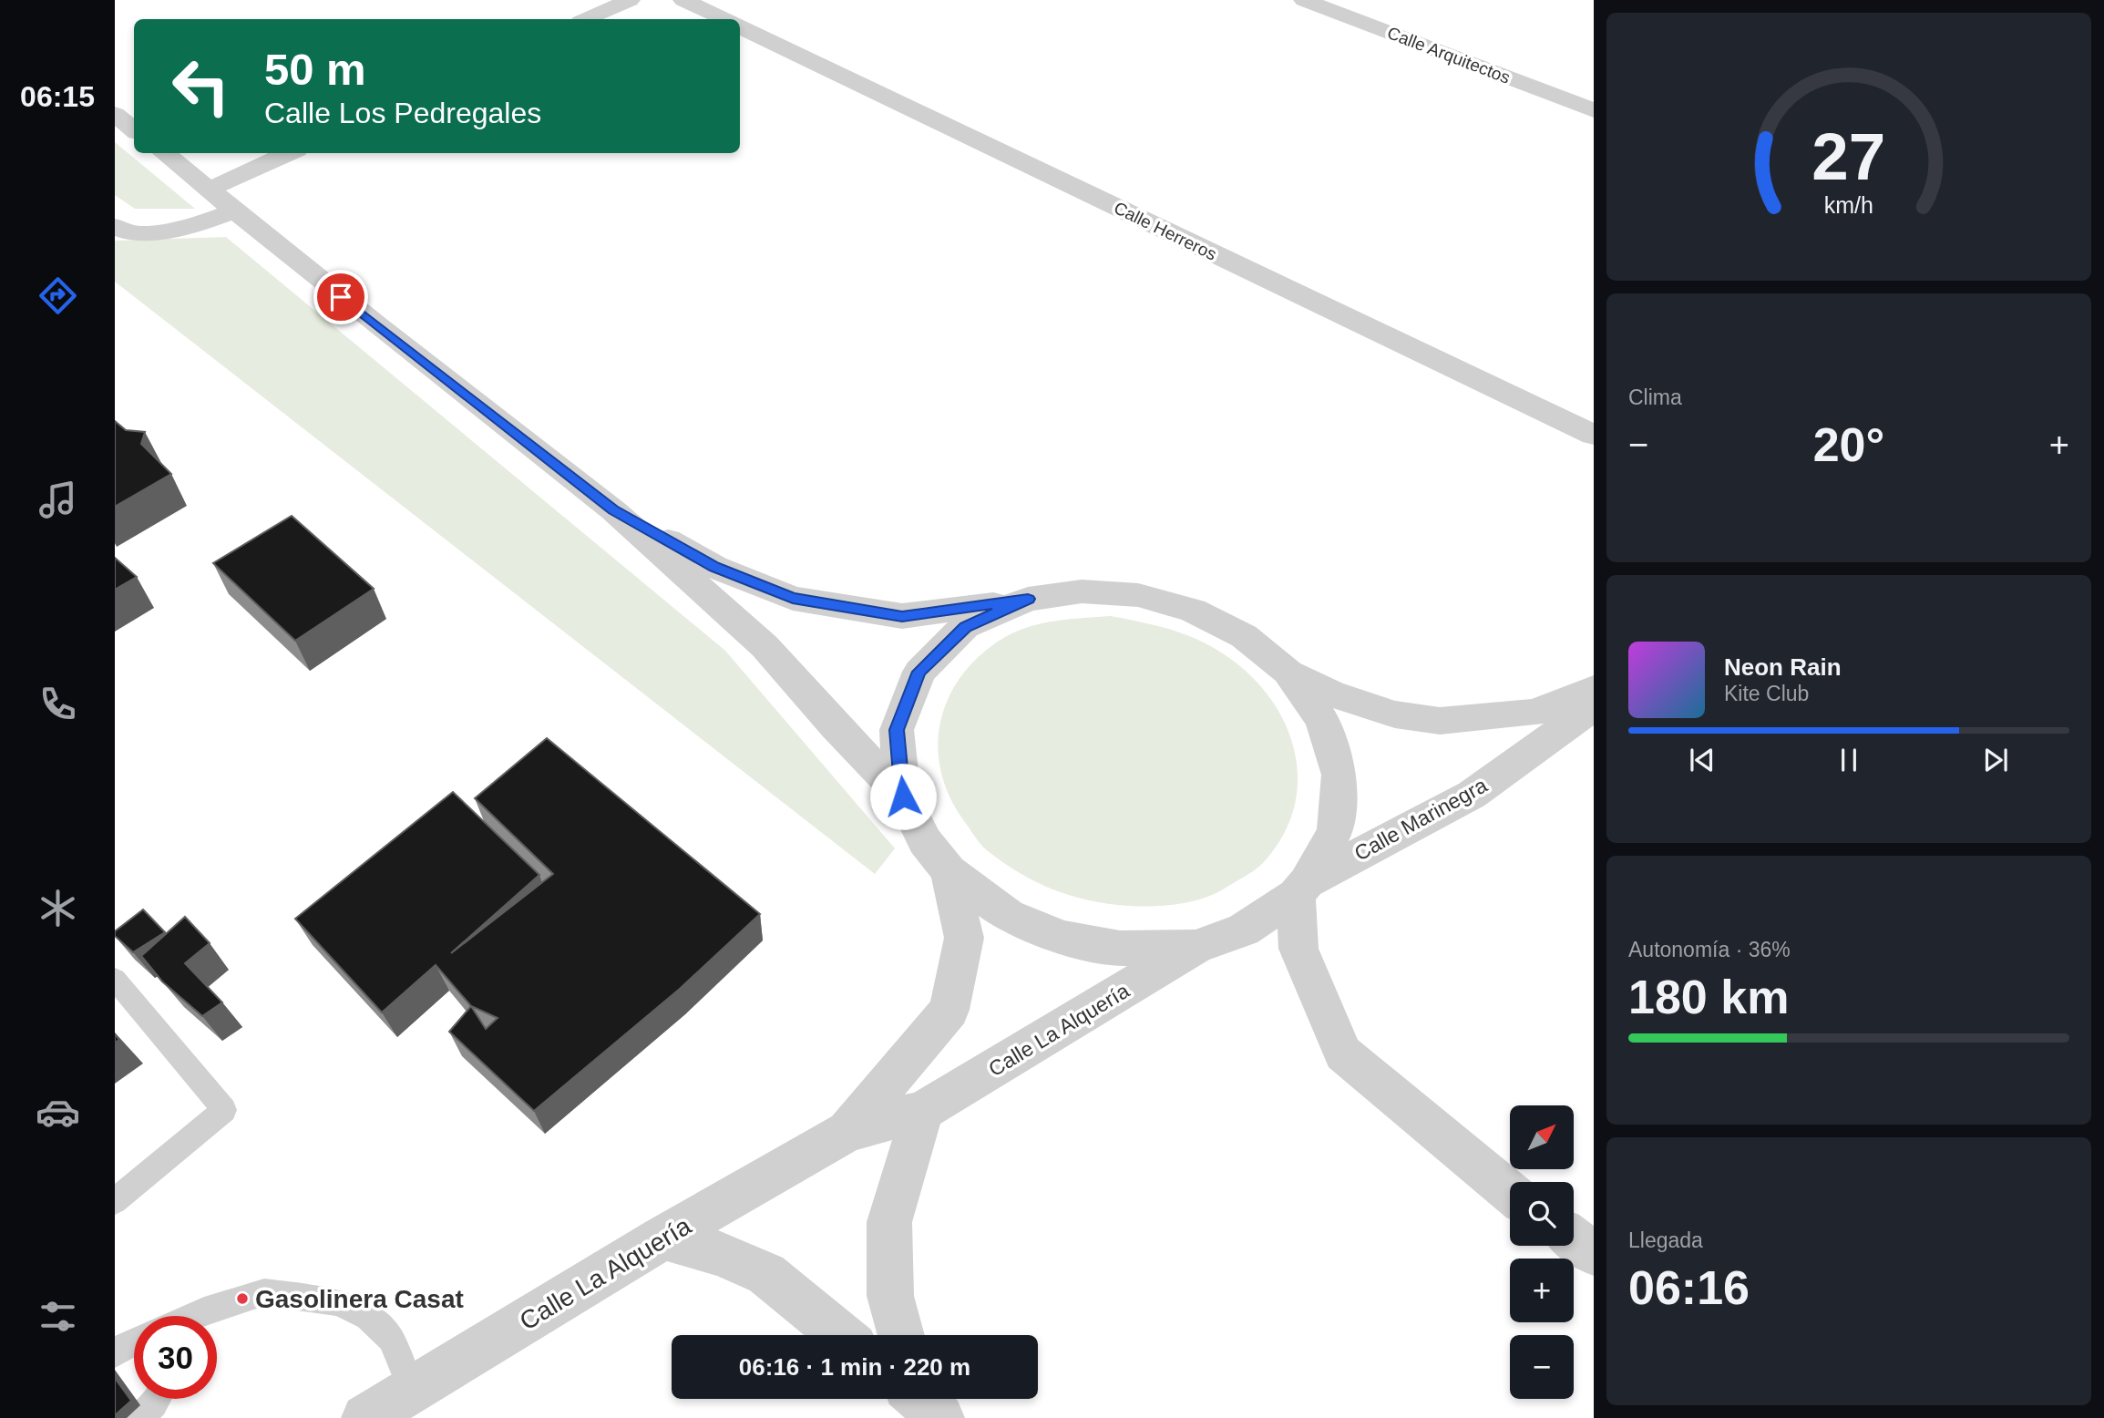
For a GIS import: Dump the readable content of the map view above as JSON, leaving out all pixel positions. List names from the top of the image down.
{
  "streets": {
    "street": [
      "Calle Arquitectos",
      "Calle Herreros",
      "Calle Marinegra",
      "Calle La Alquería"
    ]
  },
  "crossings": [
    ["Calle Marinegra", "Calle La Alquería"]
  ],
  "places": ["Gasolinera Casat"],
  "north": "top right",
  "page": {
    "tabs": "06:15",
    "turn": ["50 m", "Calle Los Pedregales"],
    "tile": [
      "Clima",
      ["Autonomía · 36%", "180 km"],
      ["Llegada", "06:16"]
    ],
    "heat": ["−", "20°", "+"],
    "song": ["Neon Rain", "Kite Club"],
    "map_buttons": ["+", "−"],
    "limit": "30",
    "trip": "06:16 · 1 min · 220 m",
    "gauge": ["27", "km/h"]
  }
}
